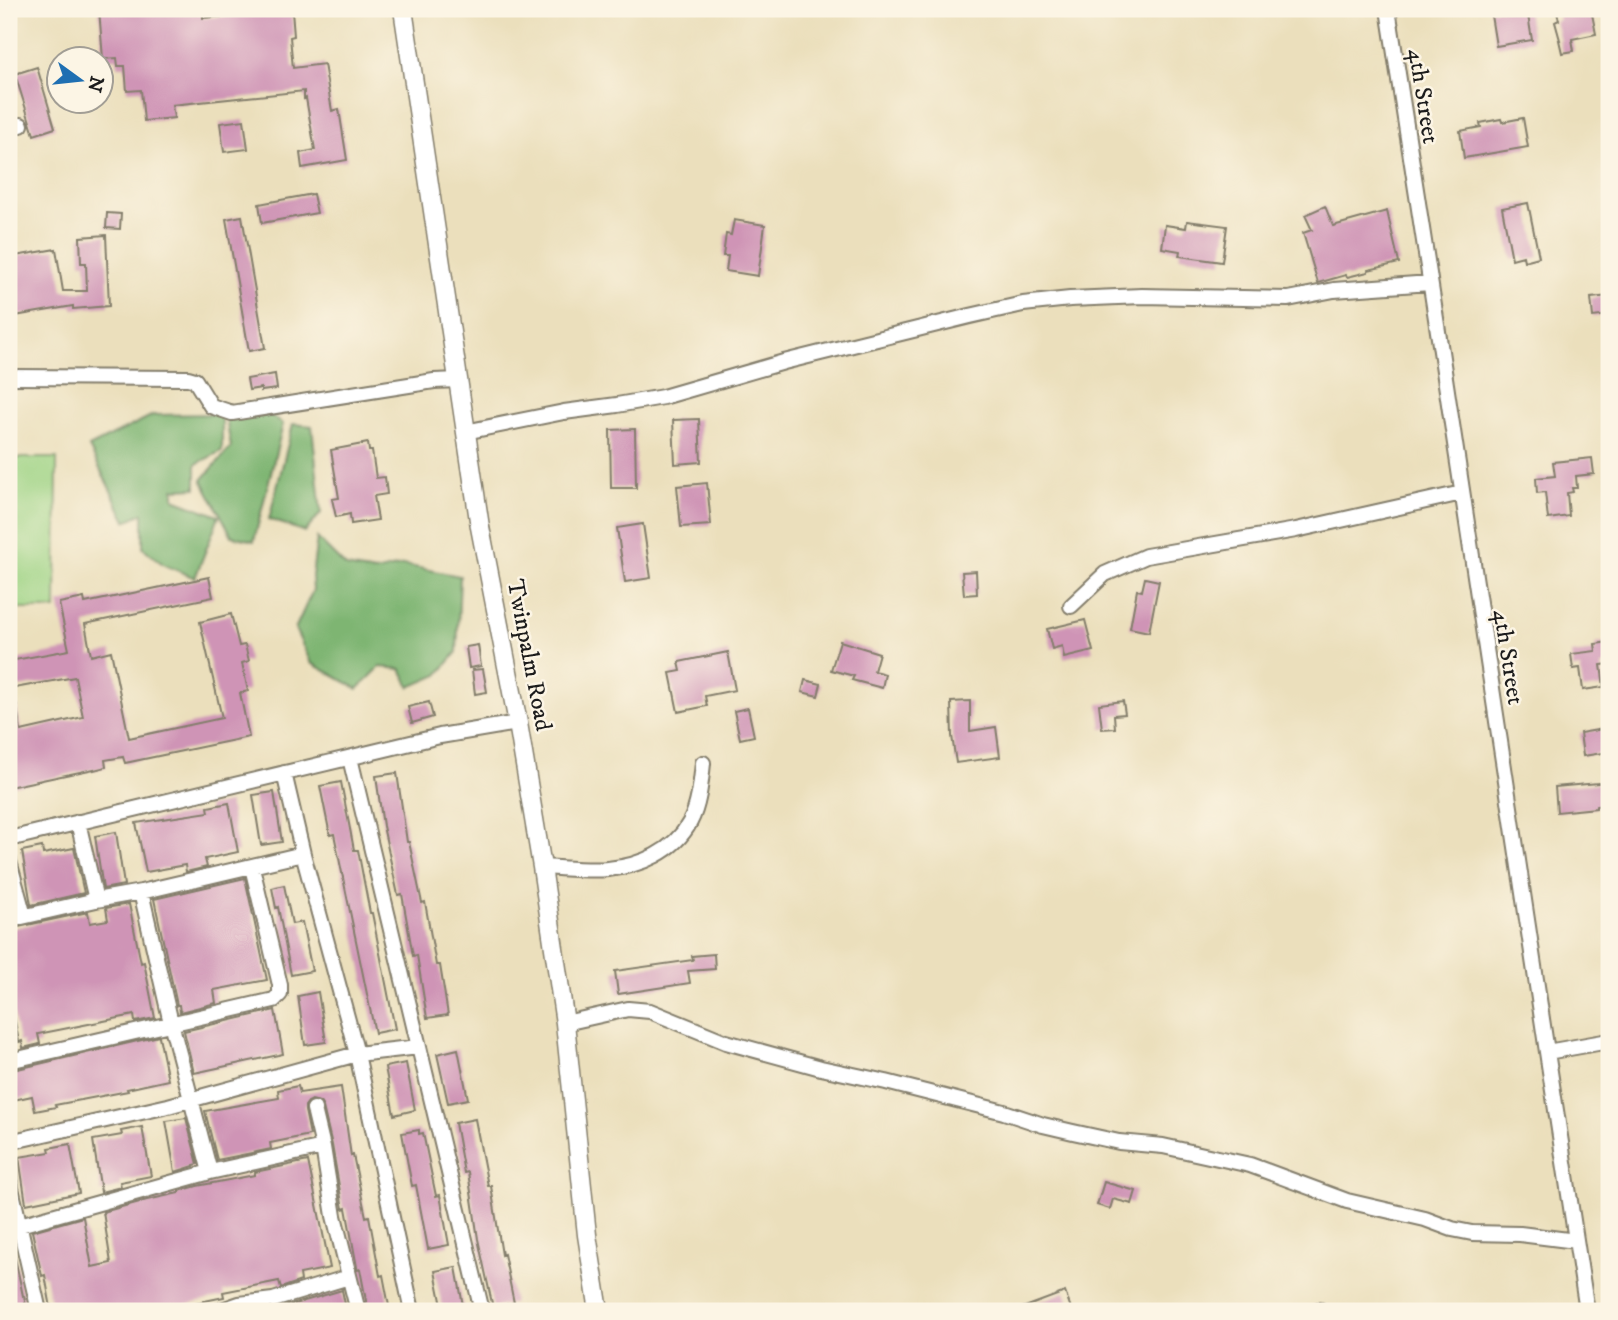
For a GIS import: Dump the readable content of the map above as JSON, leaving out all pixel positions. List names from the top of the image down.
{
  "streets": {
    "main road": ["Twinpalm Road"],
    "street": ["4th Street"]
  },
  "north": "right"
}
